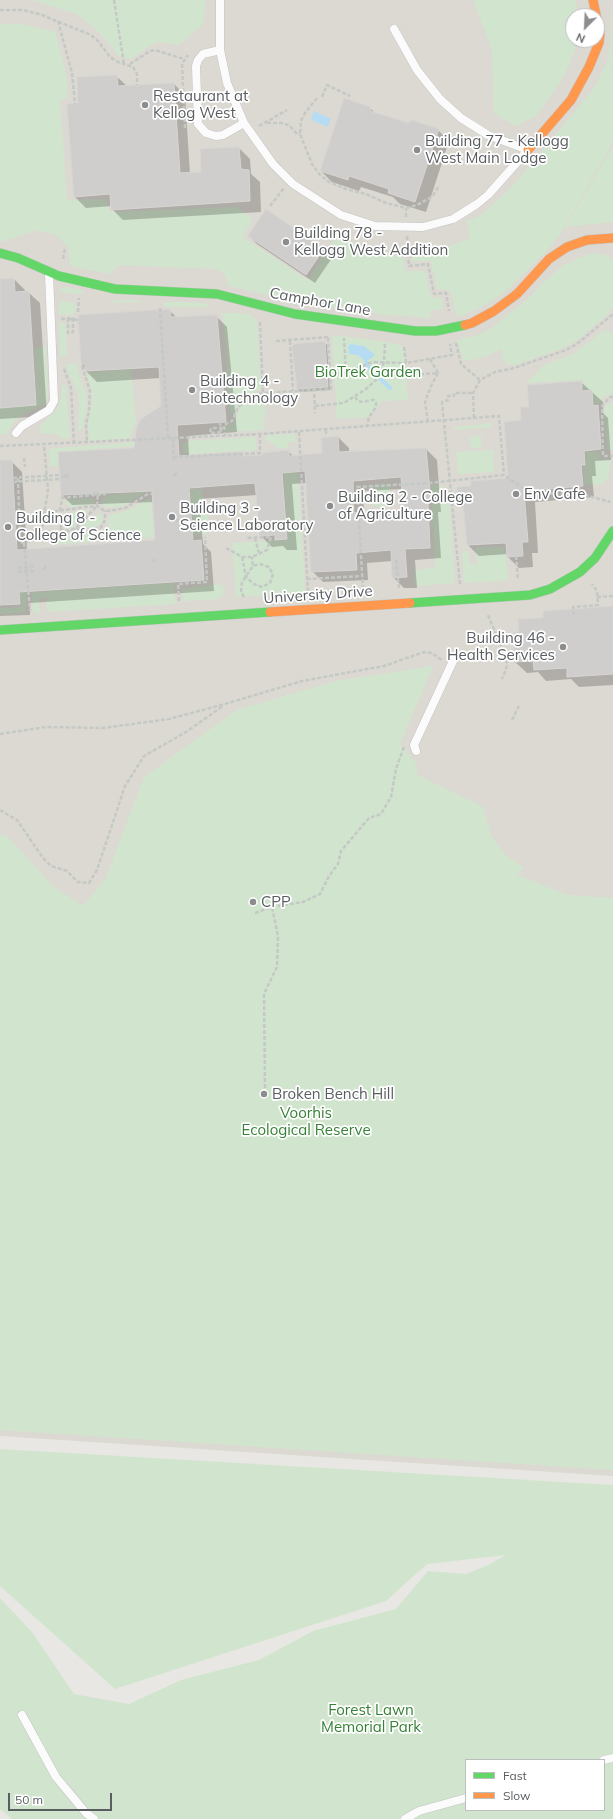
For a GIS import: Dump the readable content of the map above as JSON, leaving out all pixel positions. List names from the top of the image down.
{
  "streets": {
    "street": ["Camphor Lane", "University Drive"]
  },
  "parks": ["BioTrek Garden", "Voorhis Ecological Reserve", "Forest Lawn Memorial Park"],
  "places": [
    "Restaurant at Kellog West",
    "Building 77 - Kellogg West Main Lodge",
    "Building 78 - Kellogg West Addition",
    "Building 4 - Biotechnology",
    "Env Cafe",
    "Building 2 - College of Agriculture",
    "Building 3 - Science Laboratory",
    "Building 8 - College of Science",
    "Building 46 - Health Services",
    "CPP",
    "Broken Bench Hill"
  ],
  "legend": ["Fast", "Slow"],
  "scale_bar": "50 m",
  "north": "bottom left"
}
